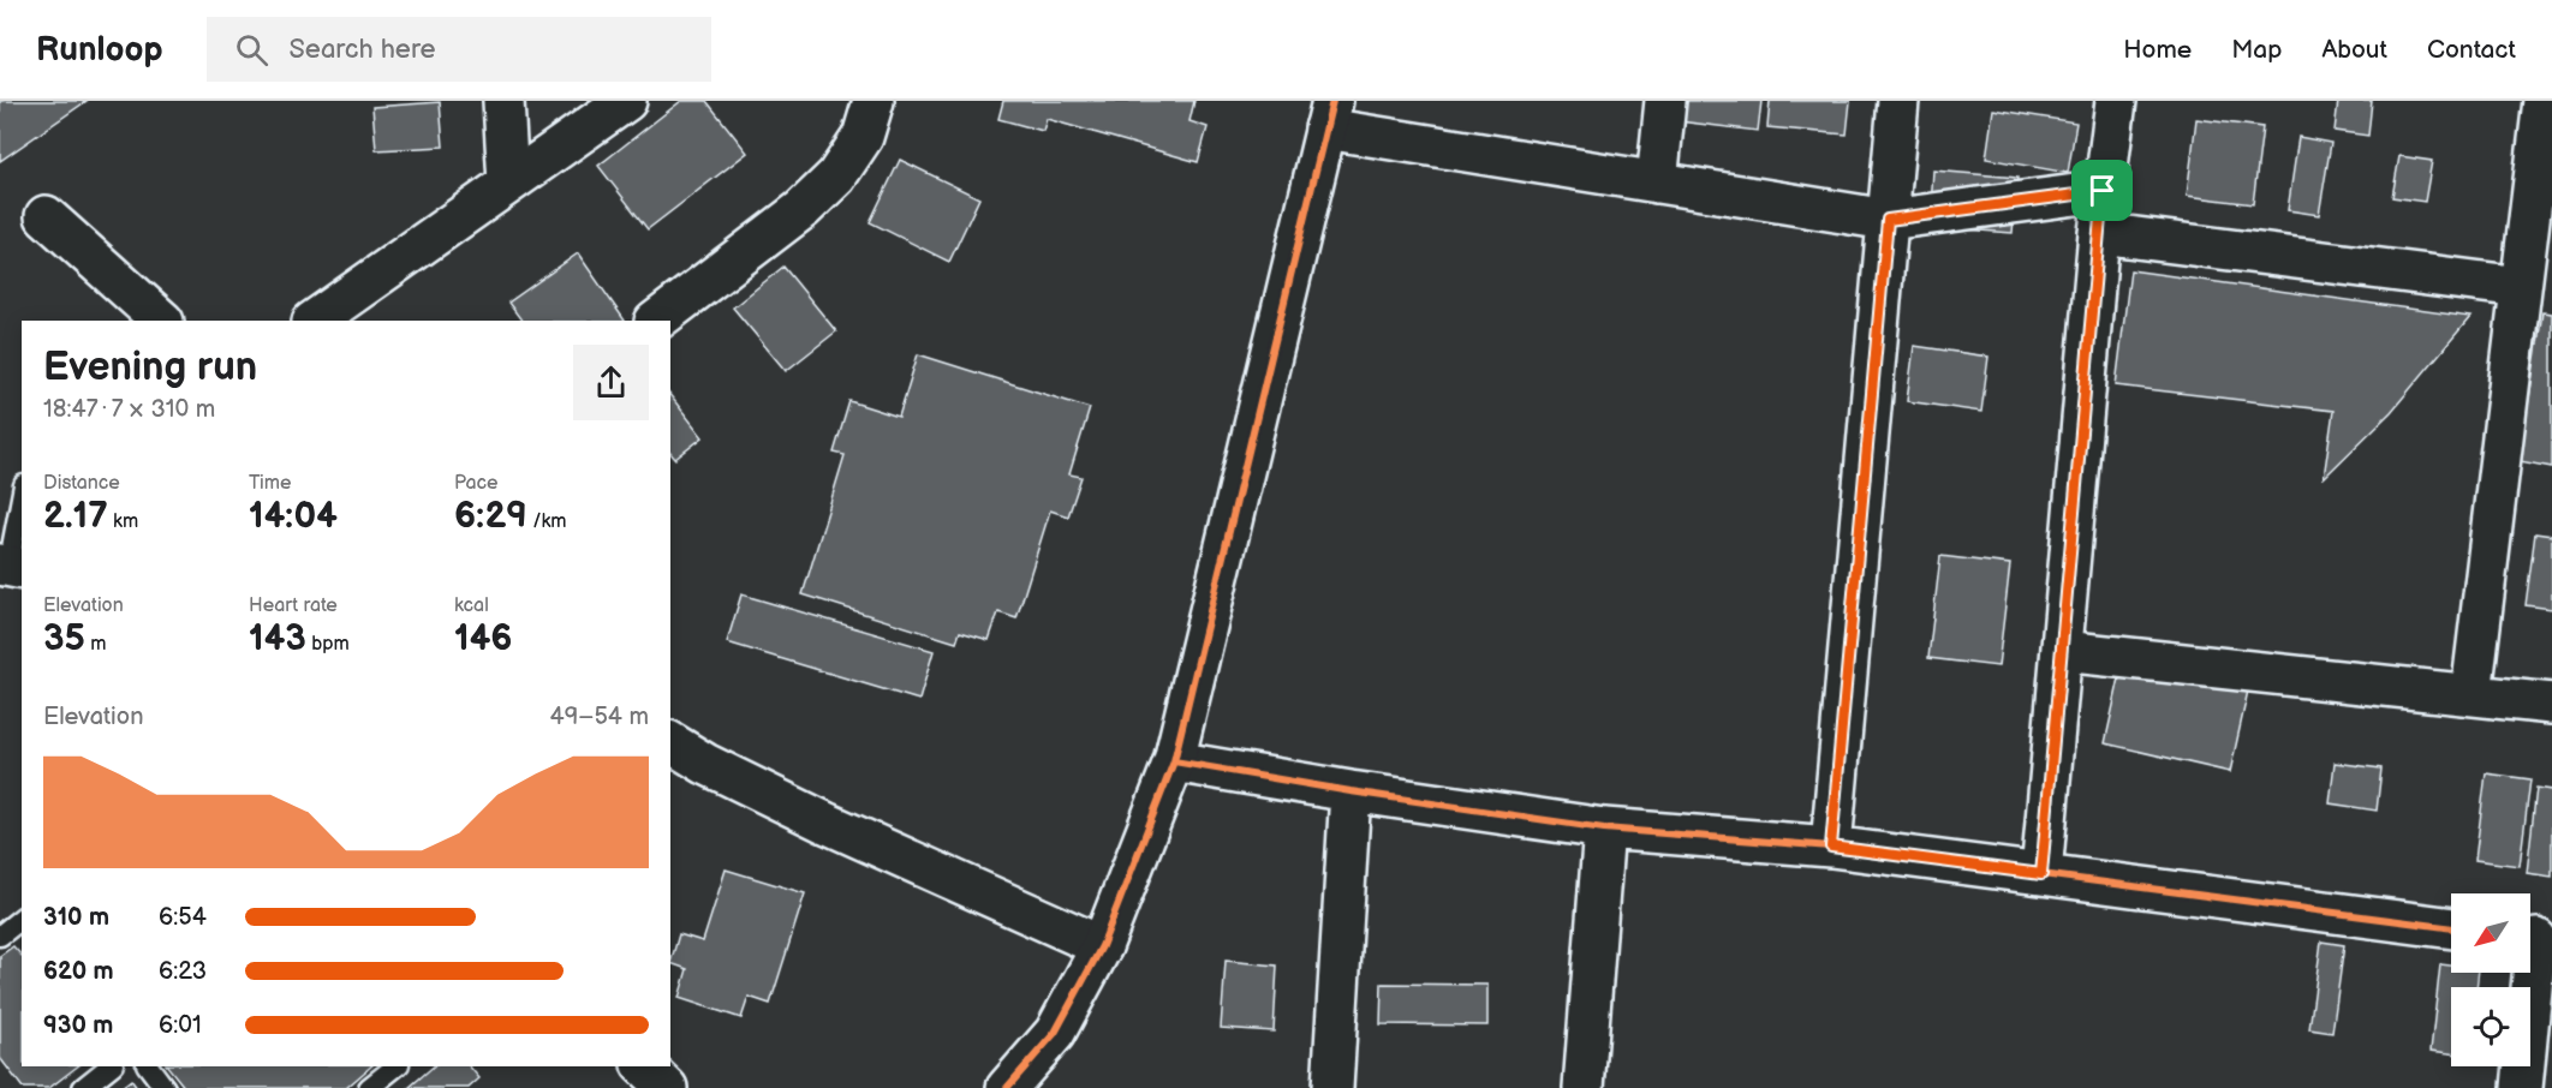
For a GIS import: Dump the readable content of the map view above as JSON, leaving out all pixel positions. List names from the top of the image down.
{
  "north": "bottom left",
  "page": {
    "header": "Runloop",
    "search": "Search here",
    "nav": [
      "Home",
      "Map",
      "About",
      "Contact"
    ],
    "heading": ["Evening run", "18:47 · 7 × 310 m"],
    "stats": [
      ["Distance", "2.17 km"],
      ["Time", "14:04"],
      ["Pace", "6:29 /km"],
      ["Elevation", "35 m"],
      ["Heart rate", "143 bpm"],
      ["kcal", "146"]
    ],
    "chart": ["Elevation", "49–54 m"],
    "list": [
      {
        "name": "310 m",
        "note": "6:54"
      },
      {
        "name": "620 m",
        "note": "6:23"
      },
      {
        "name": "930 m",
        "note": "6:01"
      }
    ]
  }
}
